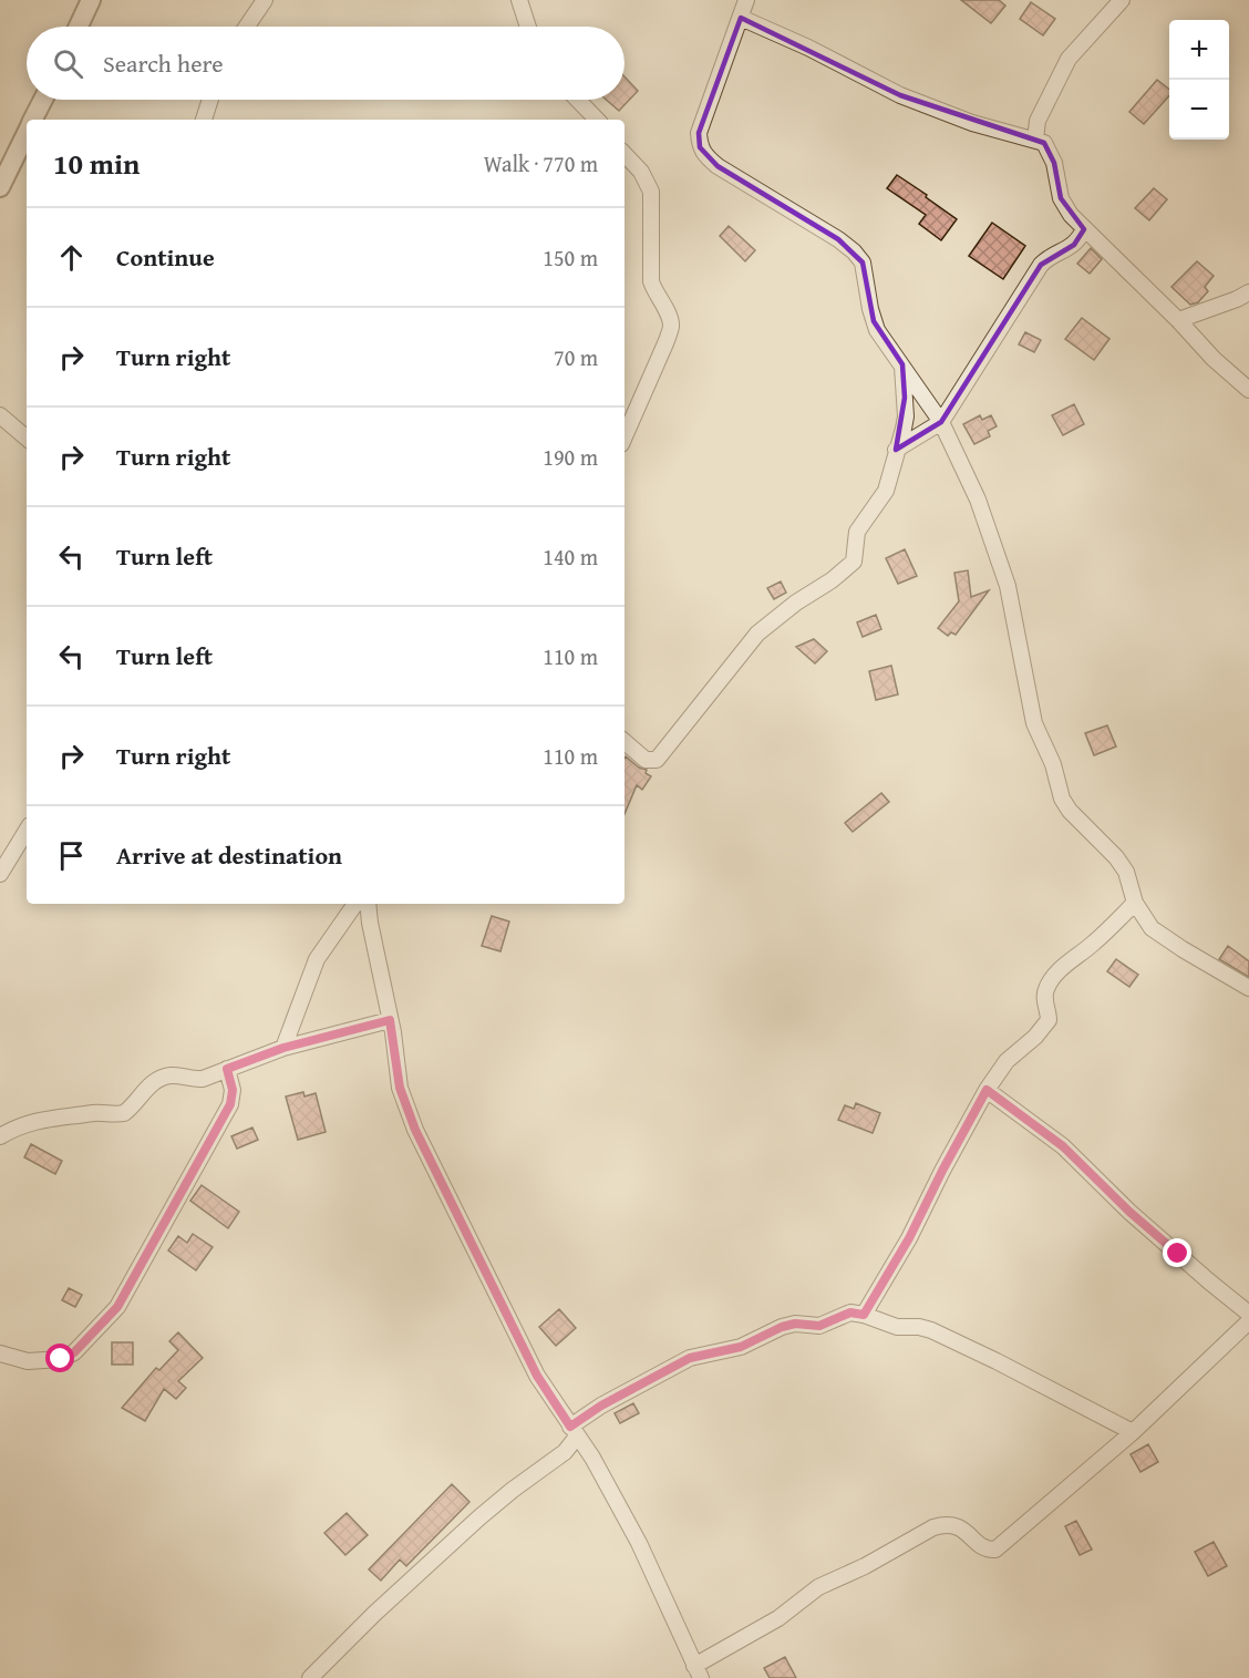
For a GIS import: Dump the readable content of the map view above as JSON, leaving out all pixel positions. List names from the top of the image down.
{
  "page": {
    "map_buttons": ["+", "−"],
    "search": "Search here",
    "heading": ["10 min", "Walk · 770 m"],
    "list": [
      ["Continue", "150 m"],
      ["Turn right", "70 m"],
      ["Turn right", "190 m"],
      ["Turn left", "140 m"],
      ["Turn left", "110 m"],
      ["Turn right", "110 m"],
      "Arrive at destination"
    ]
  }
}
